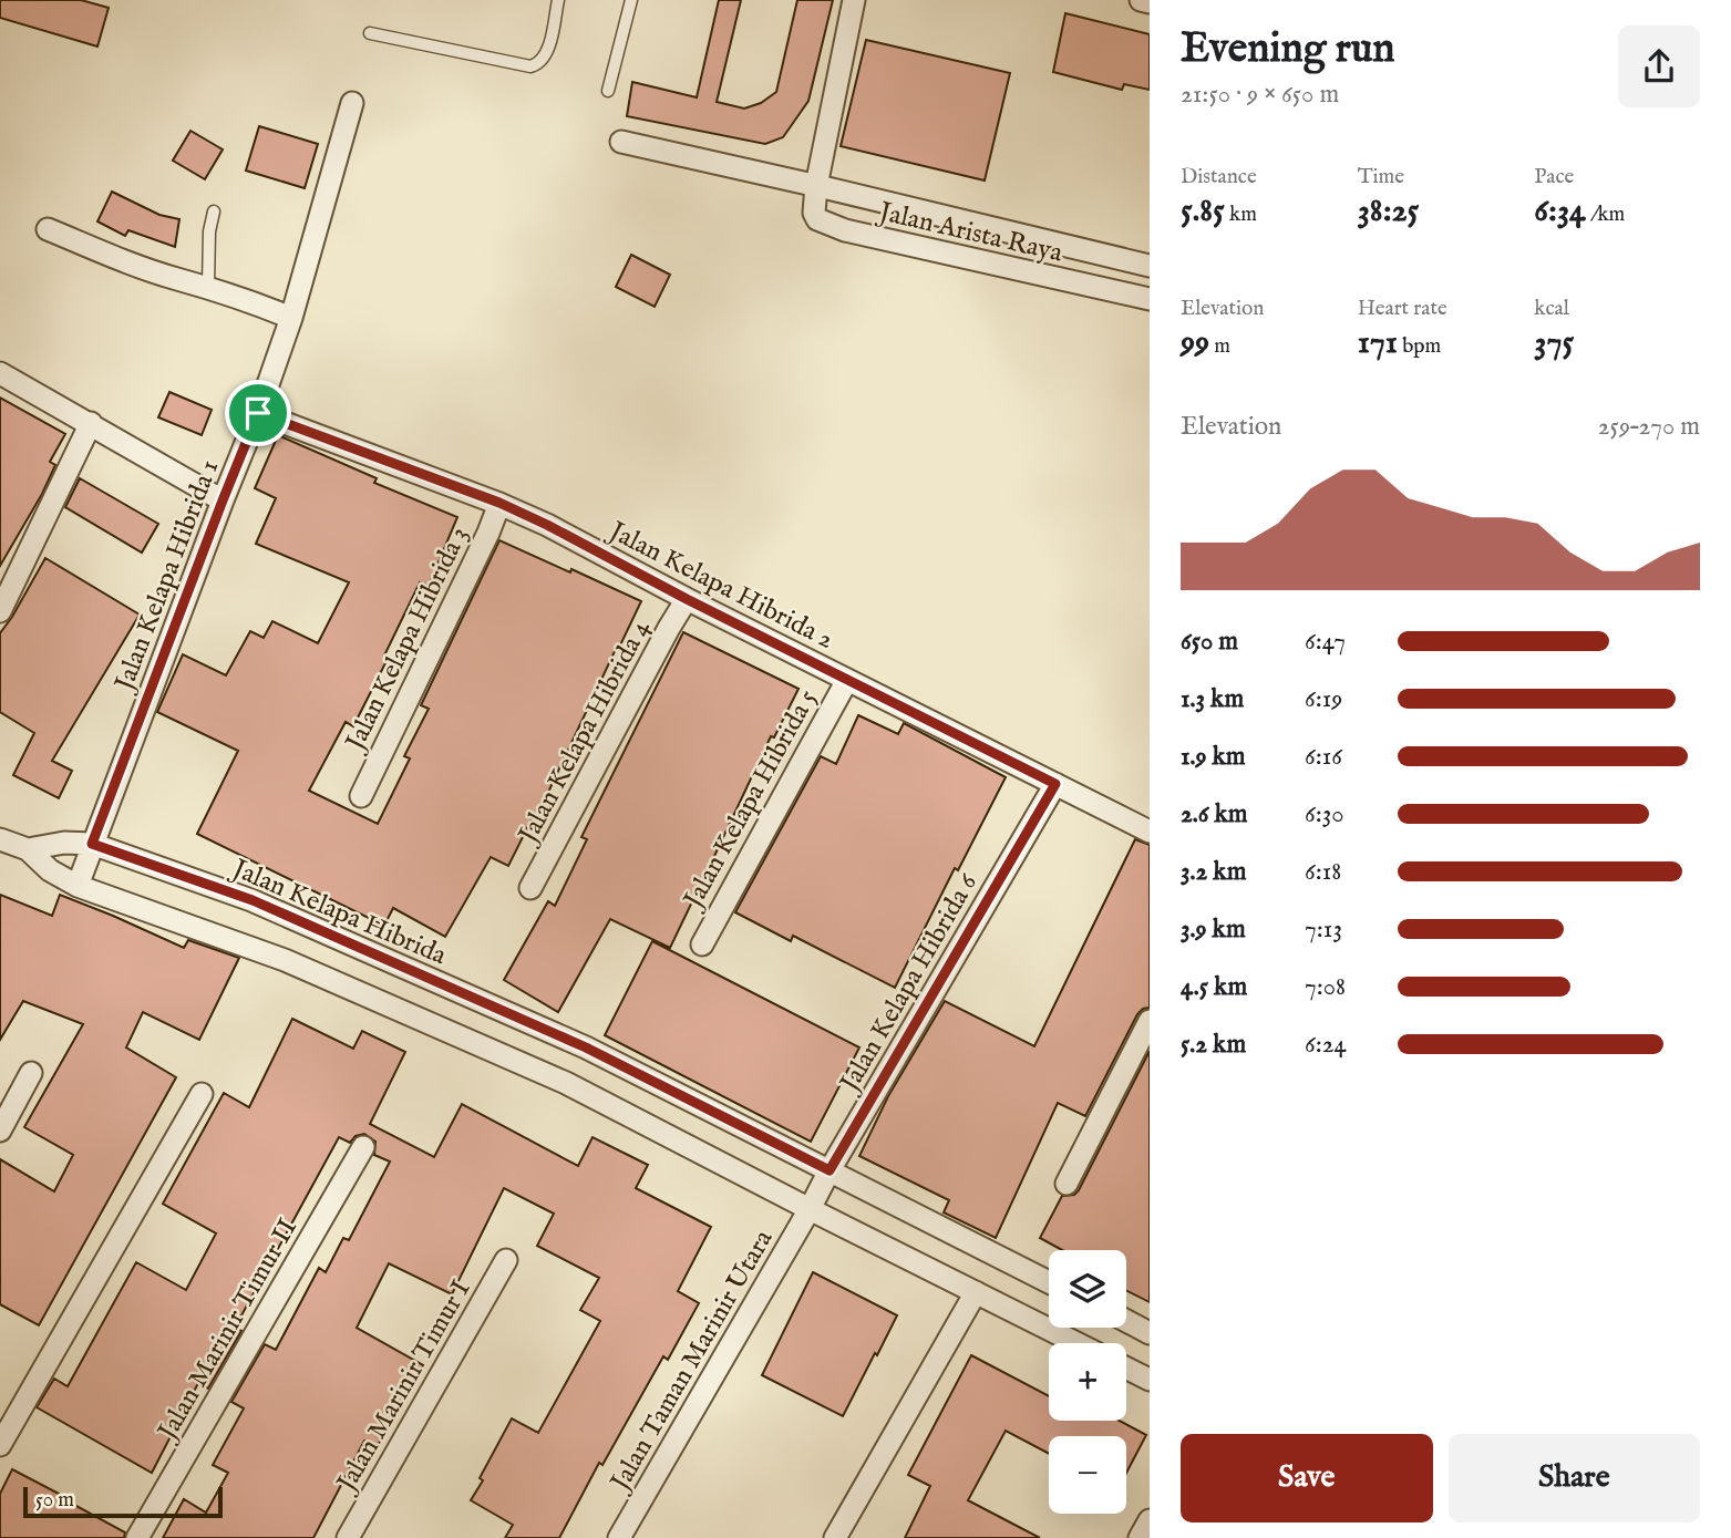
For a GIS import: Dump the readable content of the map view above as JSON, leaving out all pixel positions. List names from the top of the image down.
{
  "streets": {
    "street": [
      "Jalan Arista Raya",
      "Jalan Kelapa Hibrida 1",
      "Jalan Kelapa Hibrida 2",
      "Jalan Kelapa Hibrida 3",
      "Jalan Kelapa Hibrida 4",
      "Jalan Kelapa Hibrida 5",
      "Jalan Kelapa Hibrida",
      "Jalan Kelapa Hibrida 6",
      "Jalan Marinir Timur II",
      "Jalan Taman Marinir Utara",
      "Jalan Marinir Timur I"
    ]
  },
  "crossings": [
    ["Jalan Kelapa Hibrida 1", "Jalan Kelapa Hibrida 2"],
    ["Jalan Kelapa Hibrida 1", "Jalan Kelapa Hibrida"],
    ["Jalan Kelapa Hibrida 2", "Jalan Kelapa Hibrida 3"],
    ["Jalan Kelapa Hibrida 2", "Jalan Kelapa Hibrida 4"],
    ["Jalan Kelapa Hibrida 2", "Jalan Kelapa Hibrida 5"],
    ["Jalan Kelapa Hibrida 2", "Jalan Kelapa Hibrida 6"],
    ["Jalan Kelapa Hibrida", "Jalan Kelapa Hibrida 6"],
    ["Jalan Kelapa Hibrida 6", "Jalan Taman Marinir Utara"]
  ],
  "scale_bar": "50 m",
  "page": {
    "heading": ["Evening run", "21:50 · 9 × 650 m"],
    "stats": [
      ["Distance", "5.85 km"],
      ["Time", "38:25"],
      ["Pace", "6:34 /km"],
      ["Elevation", "99 m"],
      ["Heart rate", "171 bpm"],
      ["kcal", "375"]
    ],
    "chart": ["Elevation", "259–270 m"],
    "list": [
      {
        "name": "650 m",
        "note": "6:47"
      },
      {
        "name": "1.3 km",
        "note": "6:19"
      },
      {
        "name": "1.9 km",
        "note": "6:16"
      },
      {
        "name": "2.6 km",
        "note": "6:30"
      },
      {
        "name": "3.2 km",
        "note": "6:18"
      },
      {
        "name": "3.9 km",
        "note": "7:13"
      },
      {
        "name": "4.5 km",
        "note": "7:08"
      },
      {
        "name": "5.2 km",
        "note": "6:24"
      }
    ],
    "map_buttons": ["+", "−"],
    "buttons": ["Save", "Share"],
    "scale": "50 m"
  }
}
